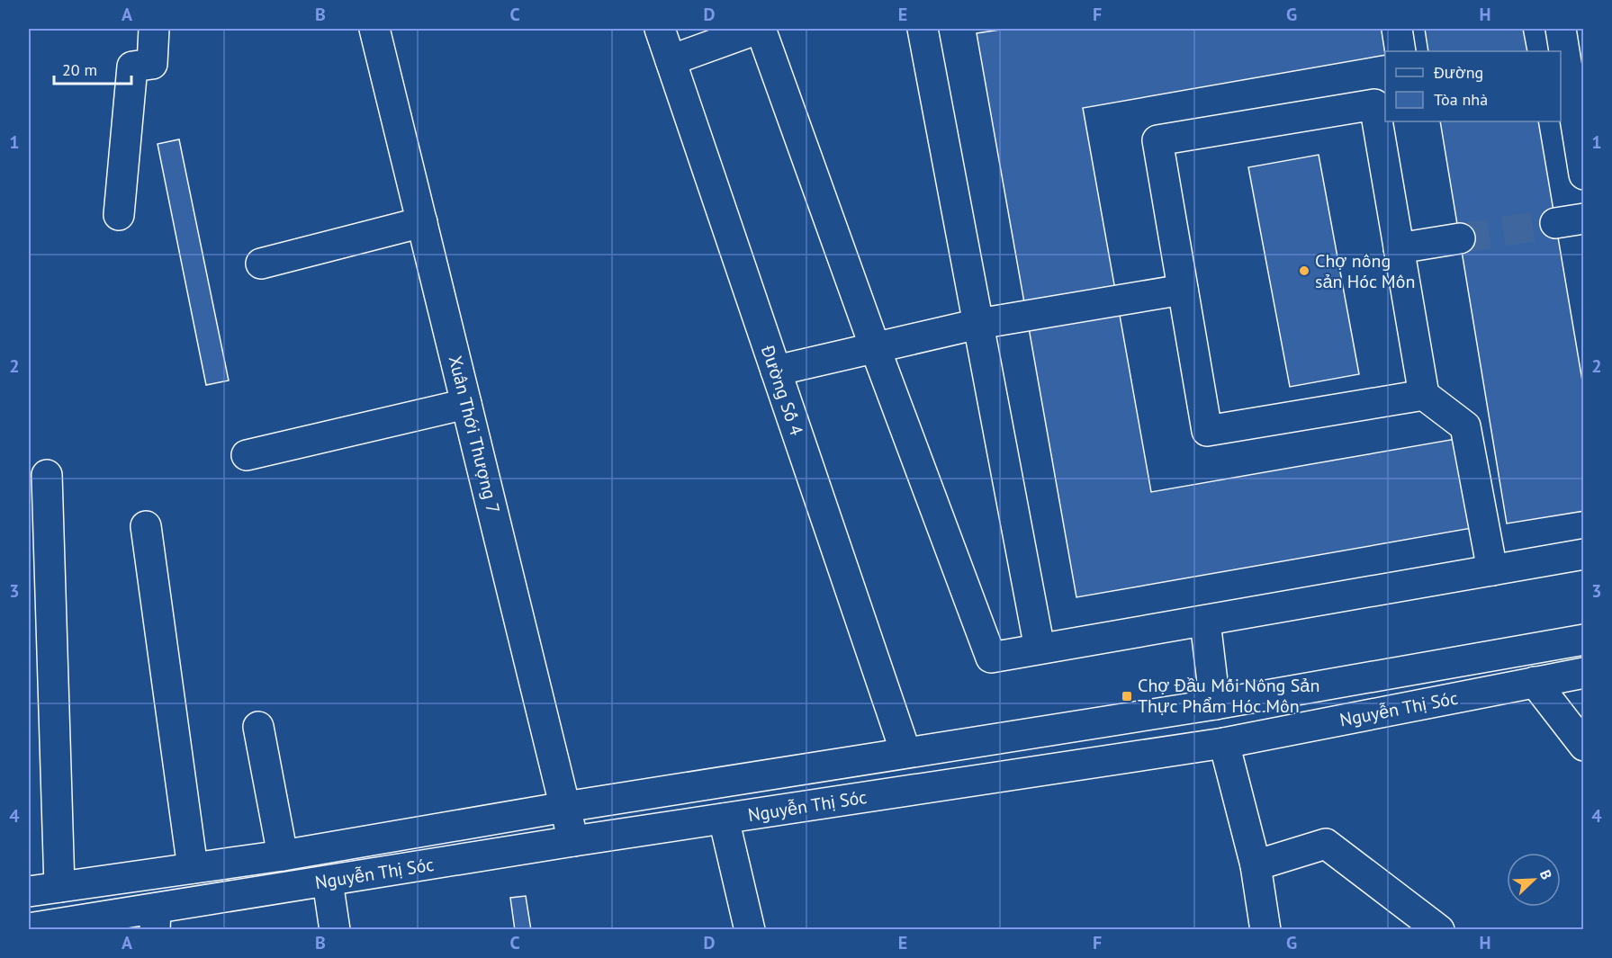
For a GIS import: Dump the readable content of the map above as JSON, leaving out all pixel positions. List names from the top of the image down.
{
  "streets": {
    "street": ["Đường Số 4", "Xuân Thới Thượng 7", "Nguyễn Thị Sóc"]
  },
  "crossings": [
    ["Đường Số 4", "Nguyễn Thị Sóc"],
    ["Xuân Thới Thượng 7", "Nguyễn Thị Sóc"]
  ],
  "places": {
    "other": ["Chợ nông sản Hóc Môn"],
    "transit": ["Chợ Đầu Mối Nông Sản Thực Phẩm Hóc Môn"]
  },
  "legend": ["Đường", "Tòa nhà"],
  "scale_bar": "20 m",
  "north": "top right",
  "grid": {
    "columns": [
      "A",
      "B",
      "C",
      "D",
      "E",
      "F",
      "G",
      "H"
    ],
    "rows": [
      "1",
      "2",
      "3",
      "4"
    ]
  }
}
